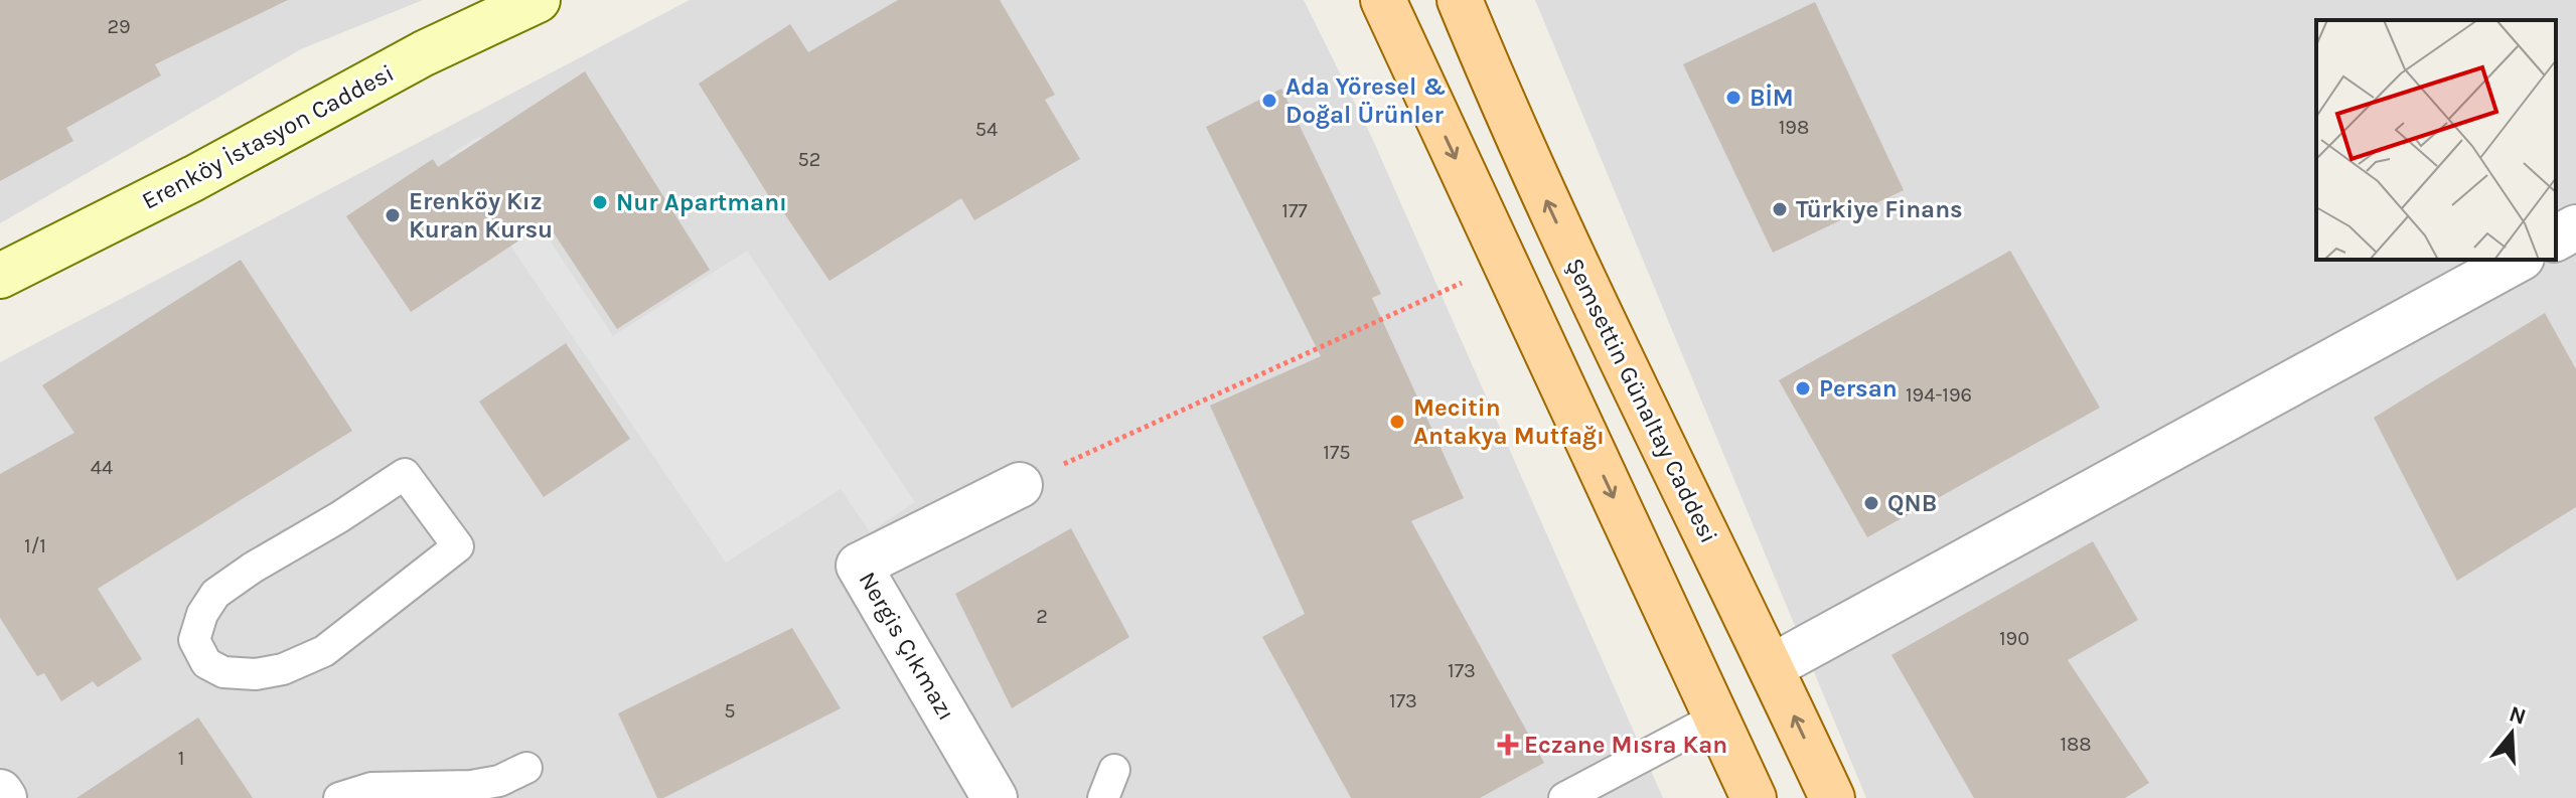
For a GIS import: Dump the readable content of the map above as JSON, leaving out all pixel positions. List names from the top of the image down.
{
  "streets": {
    "main road": ["Şemsettin Günaltay Caddesi"],
    "street": ["Erenköy İstasyon Caddesi", "Nergis Çıkmazı"]
  },
  "places": {
    "other": [
      "BİM",
      "Ada Yöresel & Doğal Ürünler",
      "Nur Apartmanı",
      "Türkiye Finans",
      "Erenköy Kız Kuran Kursu",
      "Persan",
      "Mecitin Antakya Mutfağı",
      "QNB"
    ],
    "health": ["Eczane Mısra Kan"]
  },
  "house_numbers": [
    "29",
    "198",
    "54",
    "52",
    "177",
    "194-196",
    "175",
    "44",
    "1/1",
    "2",
    "190",
    "173",
    "173",
    "5",
    "188",
    "1"
  ],
  "north": "top"
}
